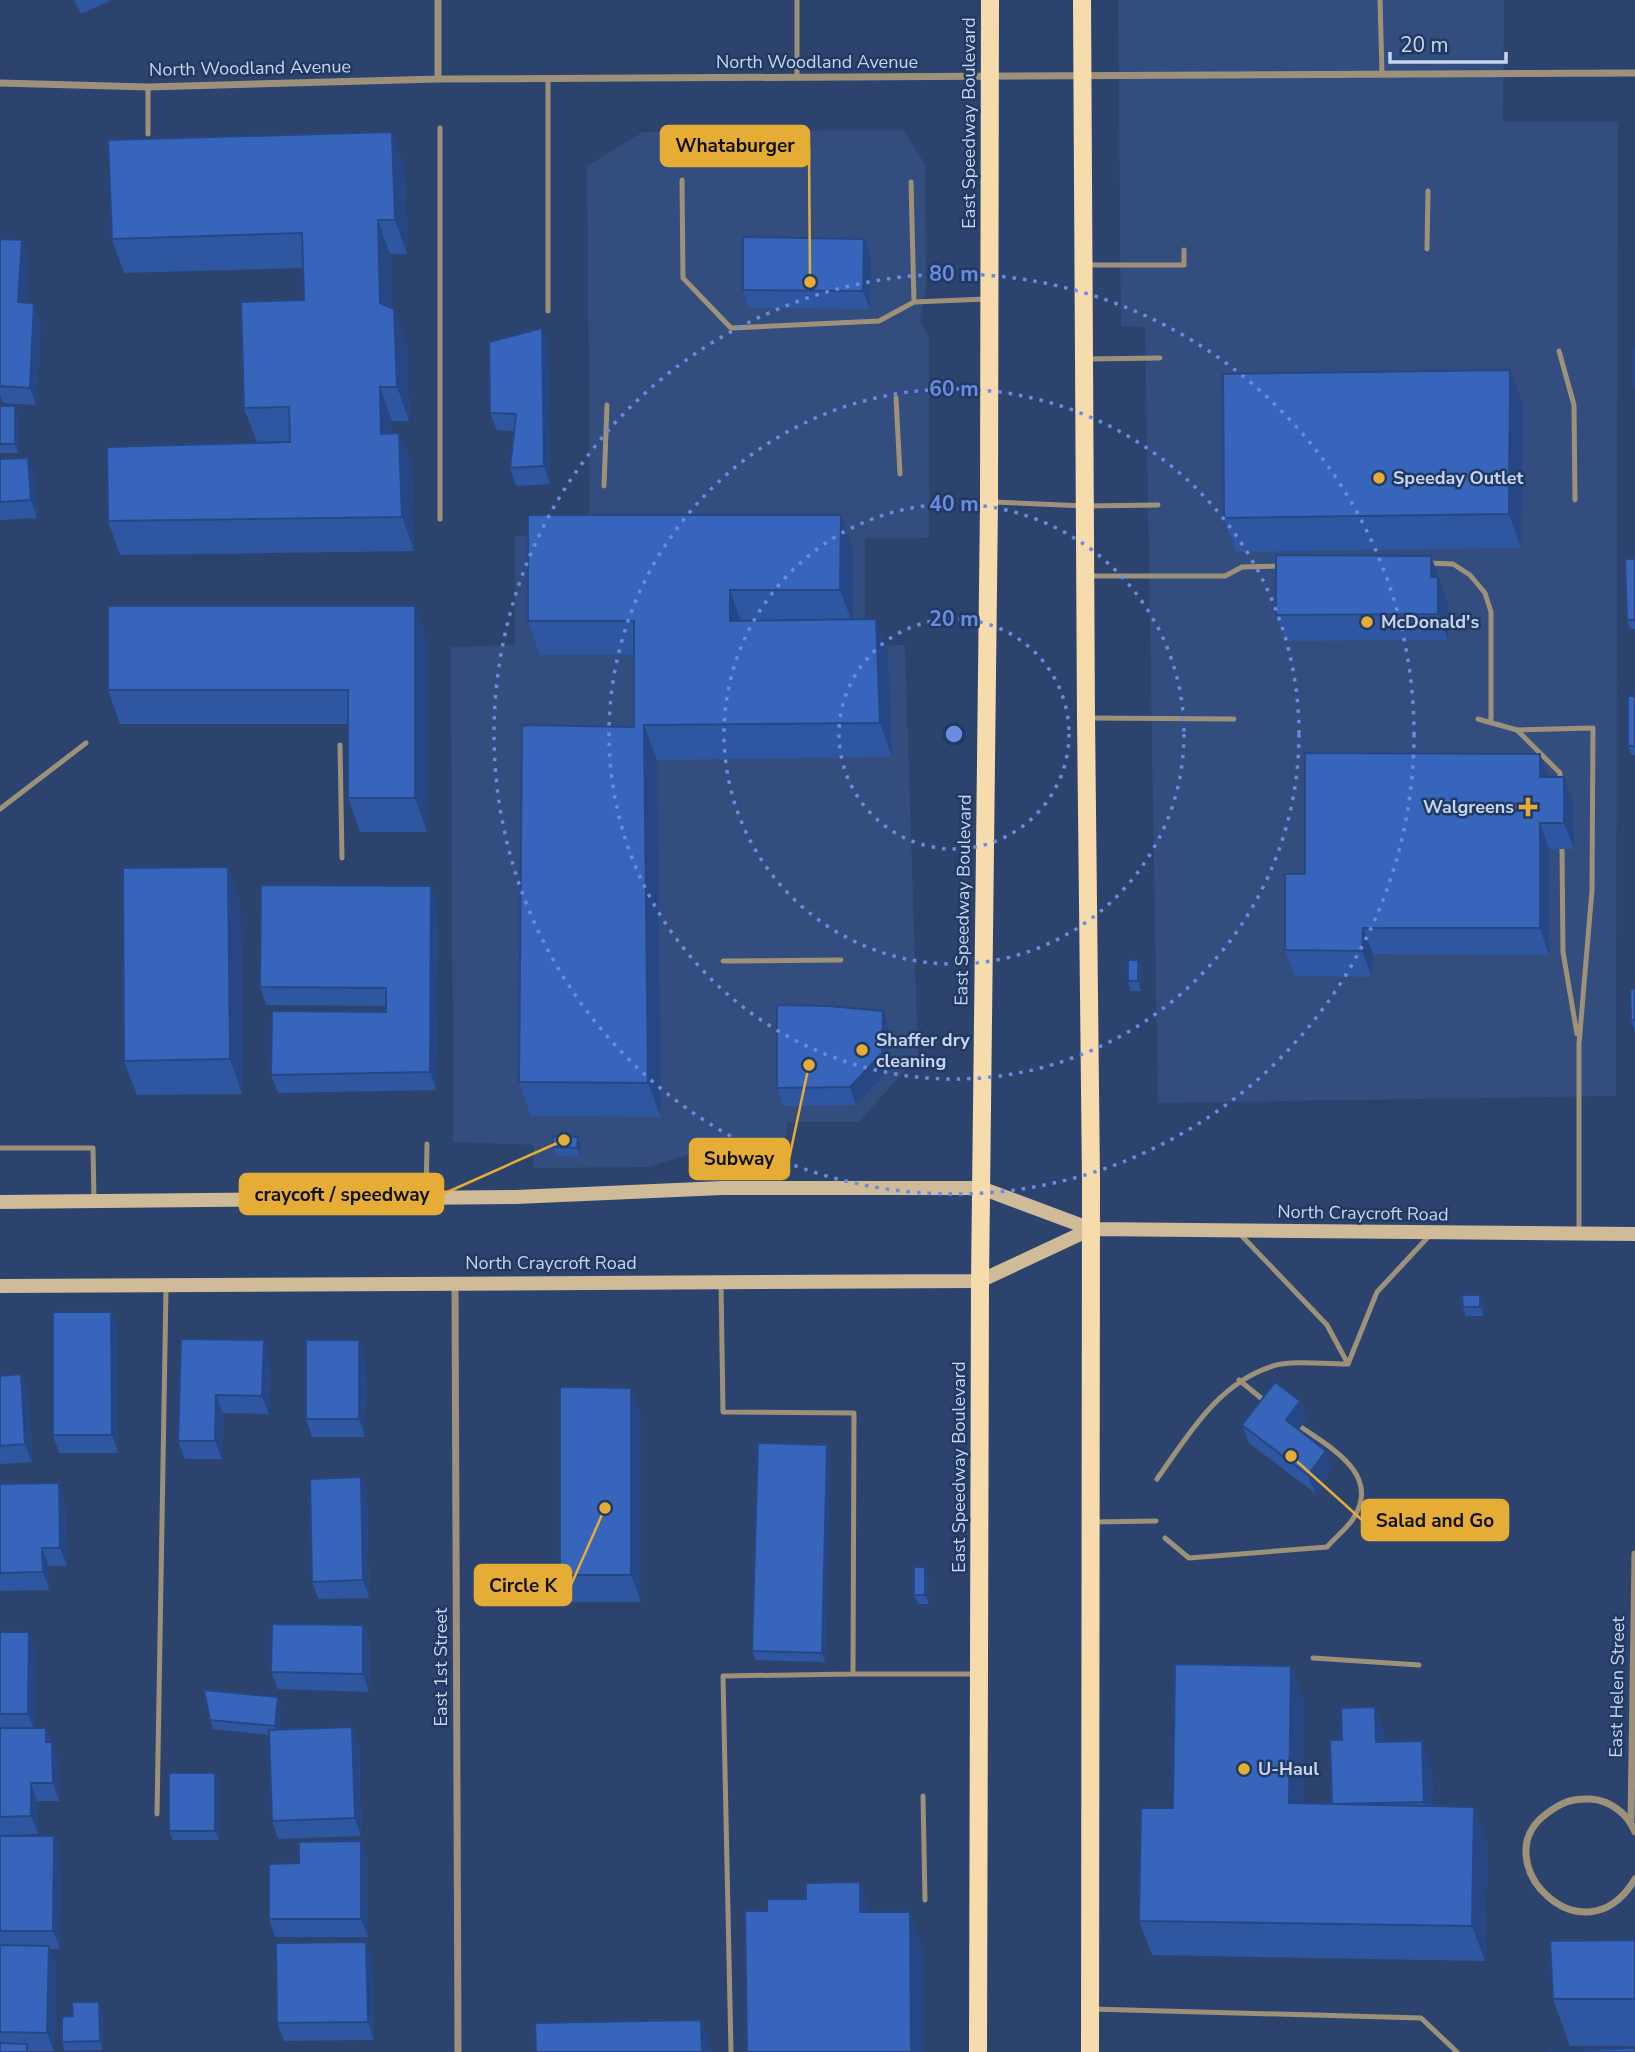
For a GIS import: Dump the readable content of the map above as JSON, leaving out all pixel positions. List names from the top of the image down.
{
  "streets": {
    "main road": ["East Speedway Boulevard", "North Craycroft Road"],
    "street": ["North Woodland Avenue", "East 1st Street", "East Helen Street"]
  },
  "crossings": [
    ["North Woodland Avenue", "East Speedway Boulevard"],
    ["East Speedway Boulevard", "North Craycroft Road"],
    ["North Craycroft Road", "East 1st Street"]
  ],
  "places": {
    "other": [
      "Whataburger",
      "Speeday Outlet",
      "McDonald's",
      "Shaffer dry cleaning",
      "Subway",
      "craycoft / speedway",
      "Salad and Go",
      "Circle K",
      "U-Haul"
    ],
    "health": ["Walgreens"]
  },
  "scale_bar": "20 m",
  "rings": [
    "80 m",
    "60 m",
    "40 m",
    "20 m"
  ]
}
